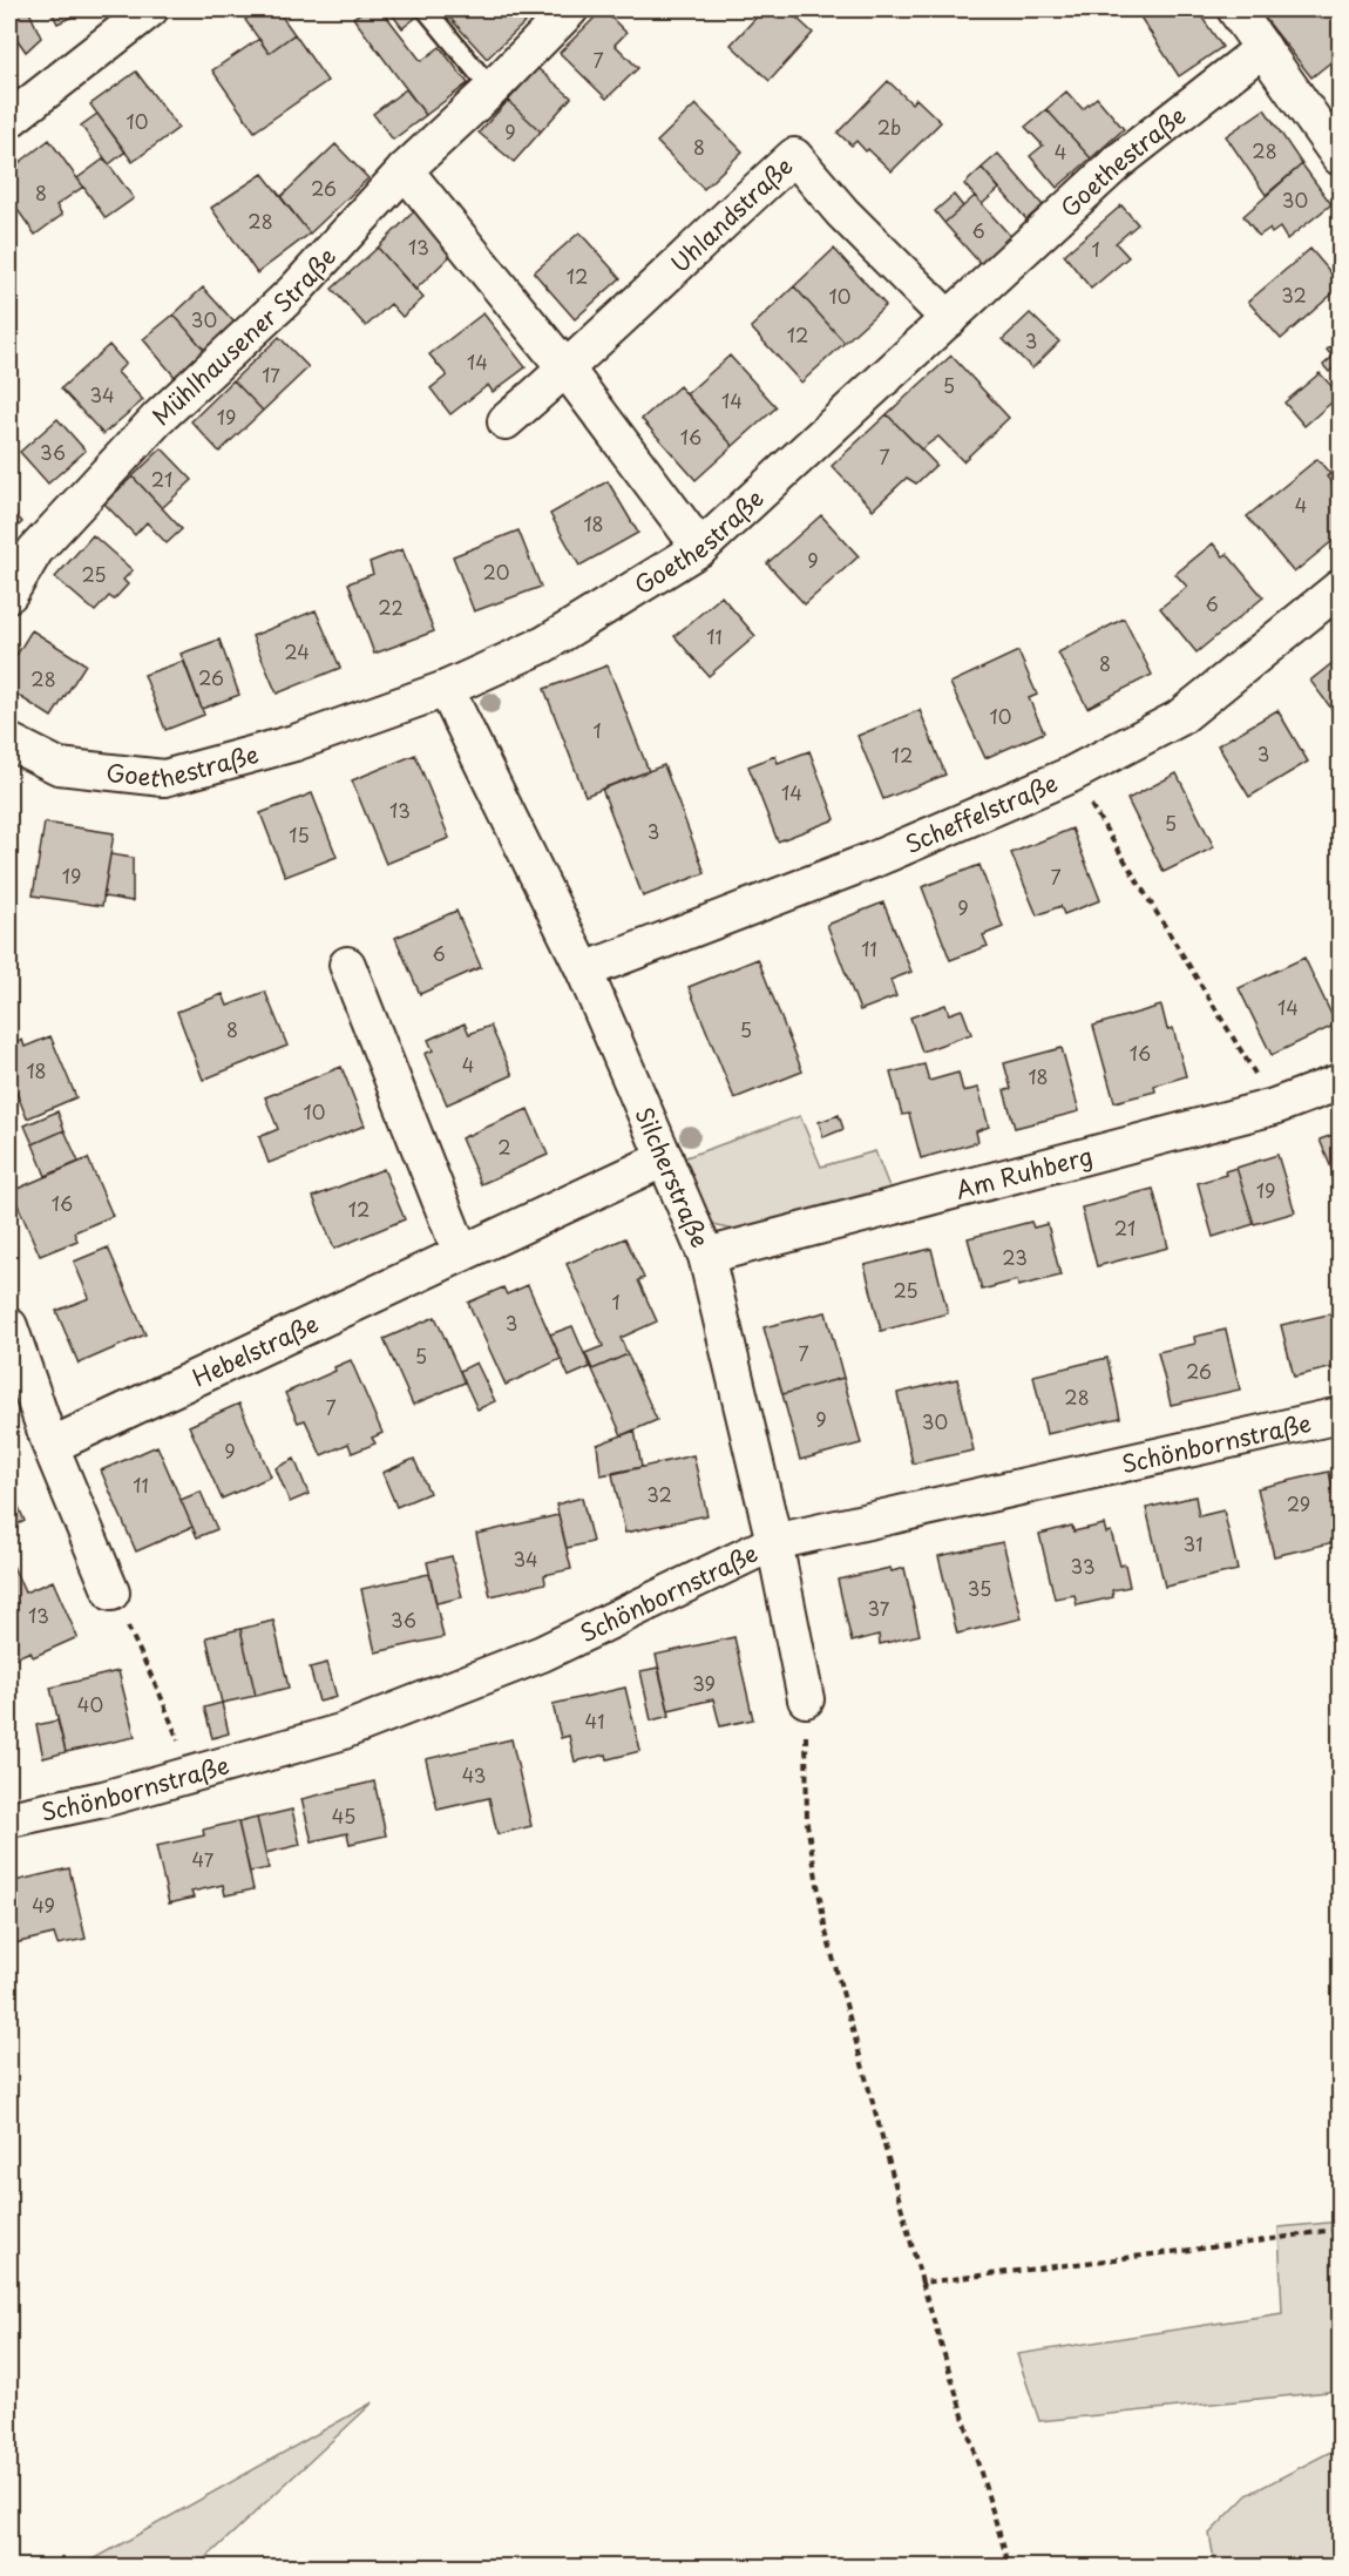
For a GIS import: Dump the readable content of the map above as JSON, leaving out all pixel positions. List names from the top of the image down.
{
  "streets": {
    "street": [
      "Goethestraße",
      "Uhlandstraße",
      "Mühlhausener Straße",
      "Scheffelstraße",
      "Am Ruhberg",
      "Silcherstraße",
      "Hebelstraße",
      "Schönbornstraße"
    ]
  },
  "crossings": [
    ["Goethestraße", "Uhlandstraße"],
    ["Goethestraße", "Silcherstraße"],
    ["Scheffelstraße", "Silcherstraße"],
    ["Am Ruhberg", "Silcherstraße"],
    ["Silcherstraße", "Hebelstraße"],
    ["Silcherstraße", "Schönbornstraße"]
  ],
  "house_numbers": [
    "7",
    "10",
    "2b",
    "9",
    "8",
    "28",
    "4",
    "26",
    "8",
    "30",
    "28",
    "6",
    "13",
    "1",
    "12",
    "32",
    "10",
    "30",
    "12",
    "3",
    "14",
    "17",
    "5",
    "34",
    "14",
    "19",
    "16",
    "36",
    "7",
    "21",
    "4",
    "18",
    "9",
    "20",
    "25",
    "6",
    "22",
    "11",
    "24",
    "8",
    "26",
    "28",
    "10",
    "1",
    "3",
    "12",
    "14",
    "13",
    "5",
    "3",
    "15",
    "19",
    "7",
    "9",
    "11",
    "6",
    "14",
    "8",
    "5",
    "16",
    "4",
    "18",
    "18",
    "10",
    "2",
    "19",
    "16",
    "12",
    "21",
    "23",
    "25",
    "1",
    "3",
    "7",
    "5",
    "26",
    "28",
    "7",
    "9",
    "30",
    "9",
    "11",
    "32",
    "29",
    "31",
    "34",
    "33",
    "35",
    "37",
    "13",
    "36",
    "39",
    "40",
    "41",
    "43",
    "45",
    "47",
    "49"
  ]
}
